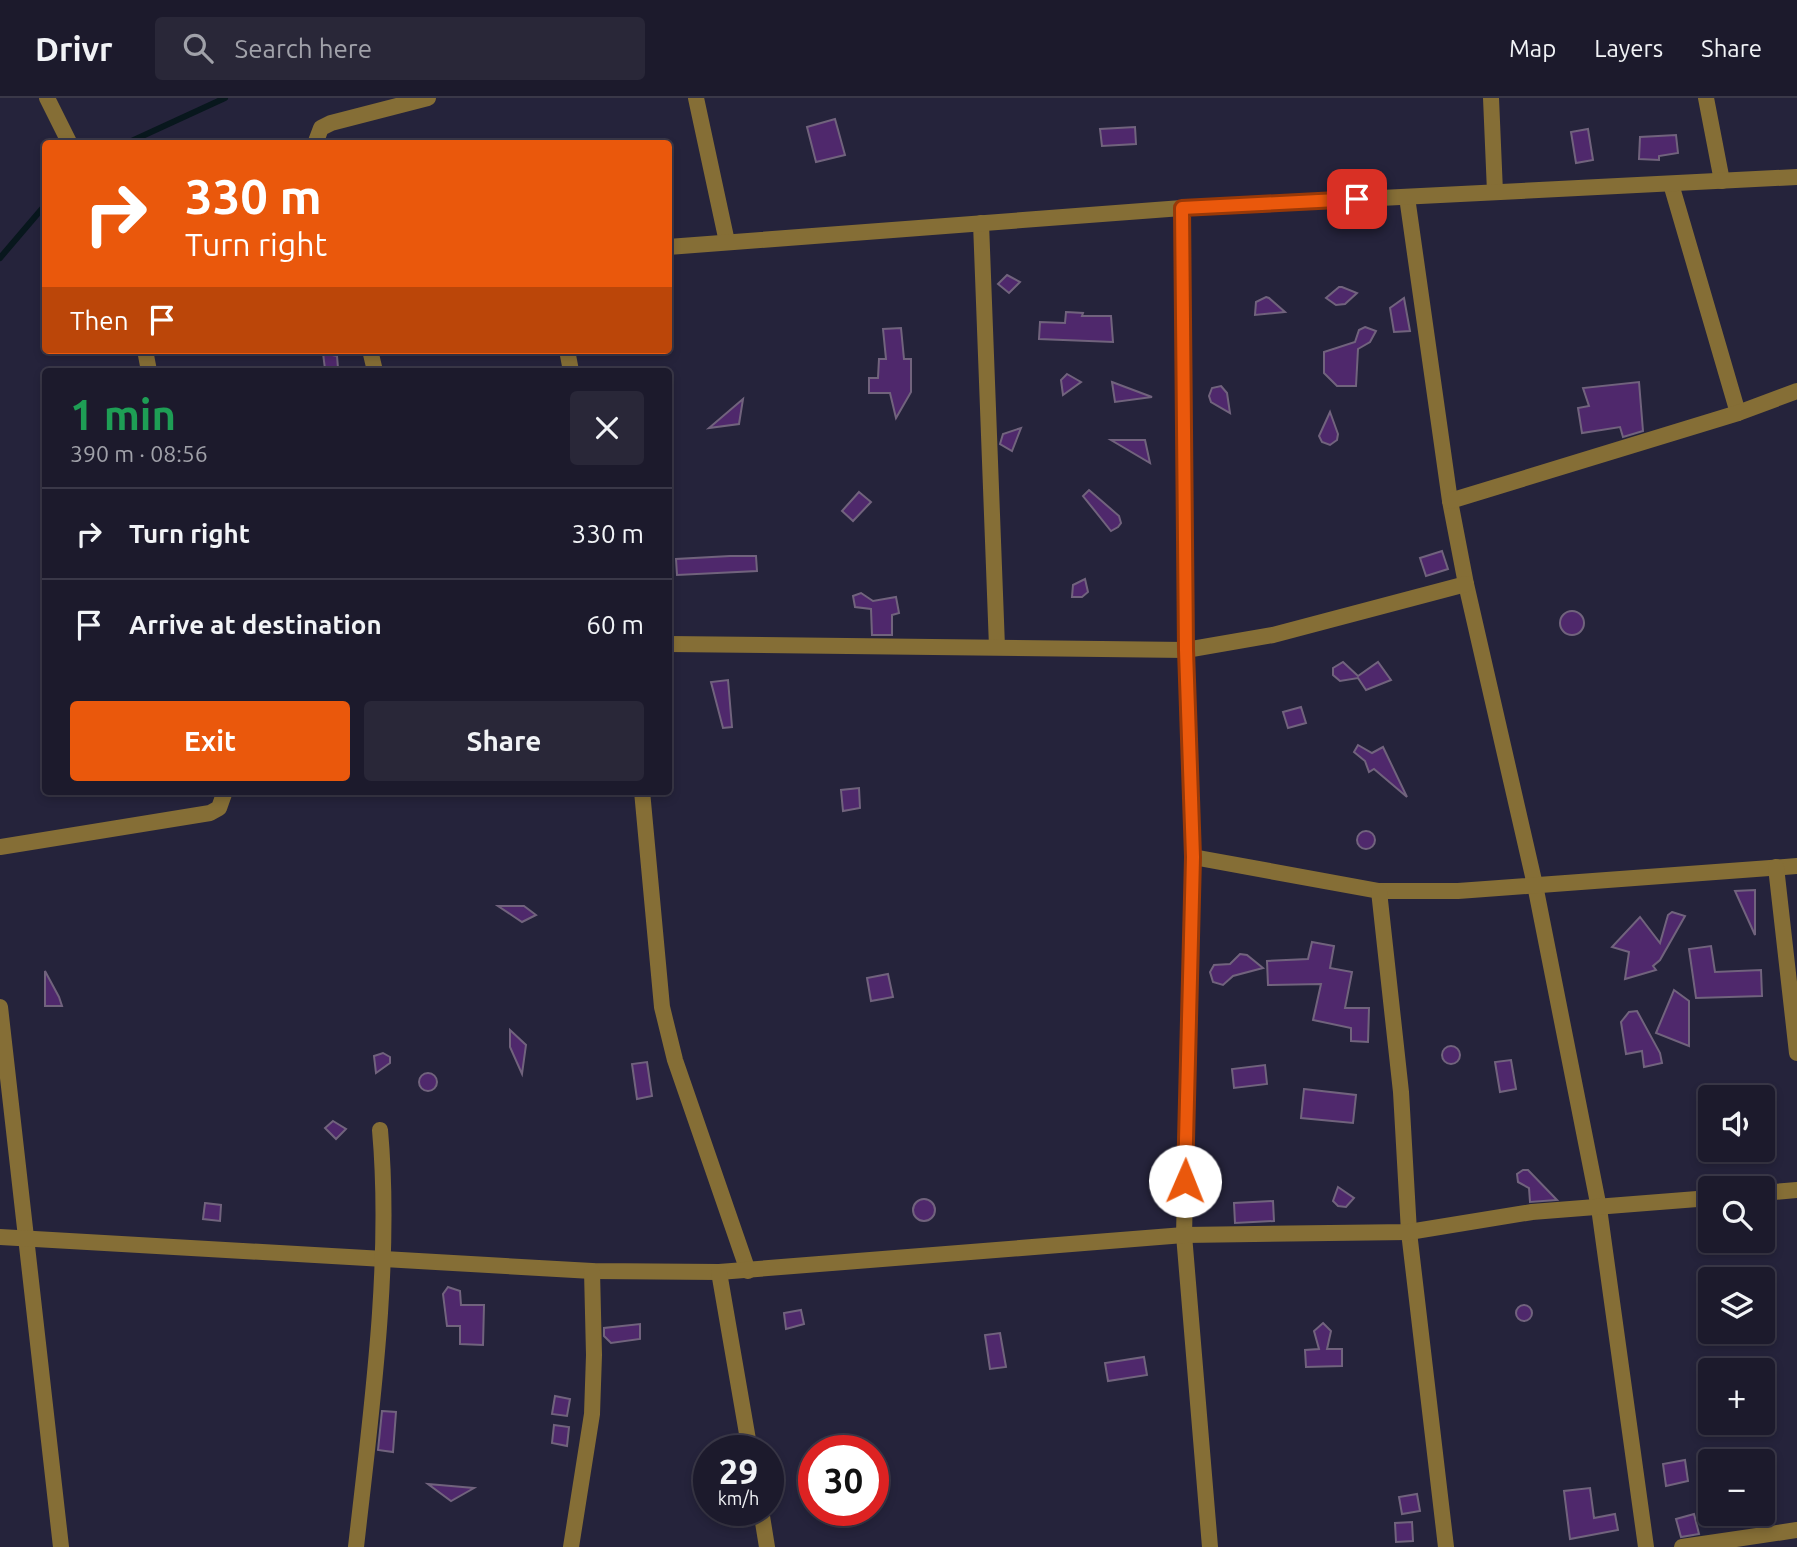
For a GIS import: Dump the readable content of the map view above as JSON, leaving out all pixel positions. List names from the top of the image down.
{
  "page": {
    "header": "Drivr",
    "search": "Search here",
    "nav": ["Map", "Layers", "Share"],
    "turn": ["330 m", "Turn right"],
    "then": "Then",
    "heading": ["1 min", "390 m · 08:56"],
    "list": [
      {
        "name": "Turn right",
        "value": "330 m"
      },
      {
        "name": "Arrive at destination",
        "value": "60 m"
      }
    ],
    "buttons": ["Exit", "Share"],
    "map_buttons": ["+", "−"],
    "speed": "29 km/h",
    "limit": "30"
  }
}
